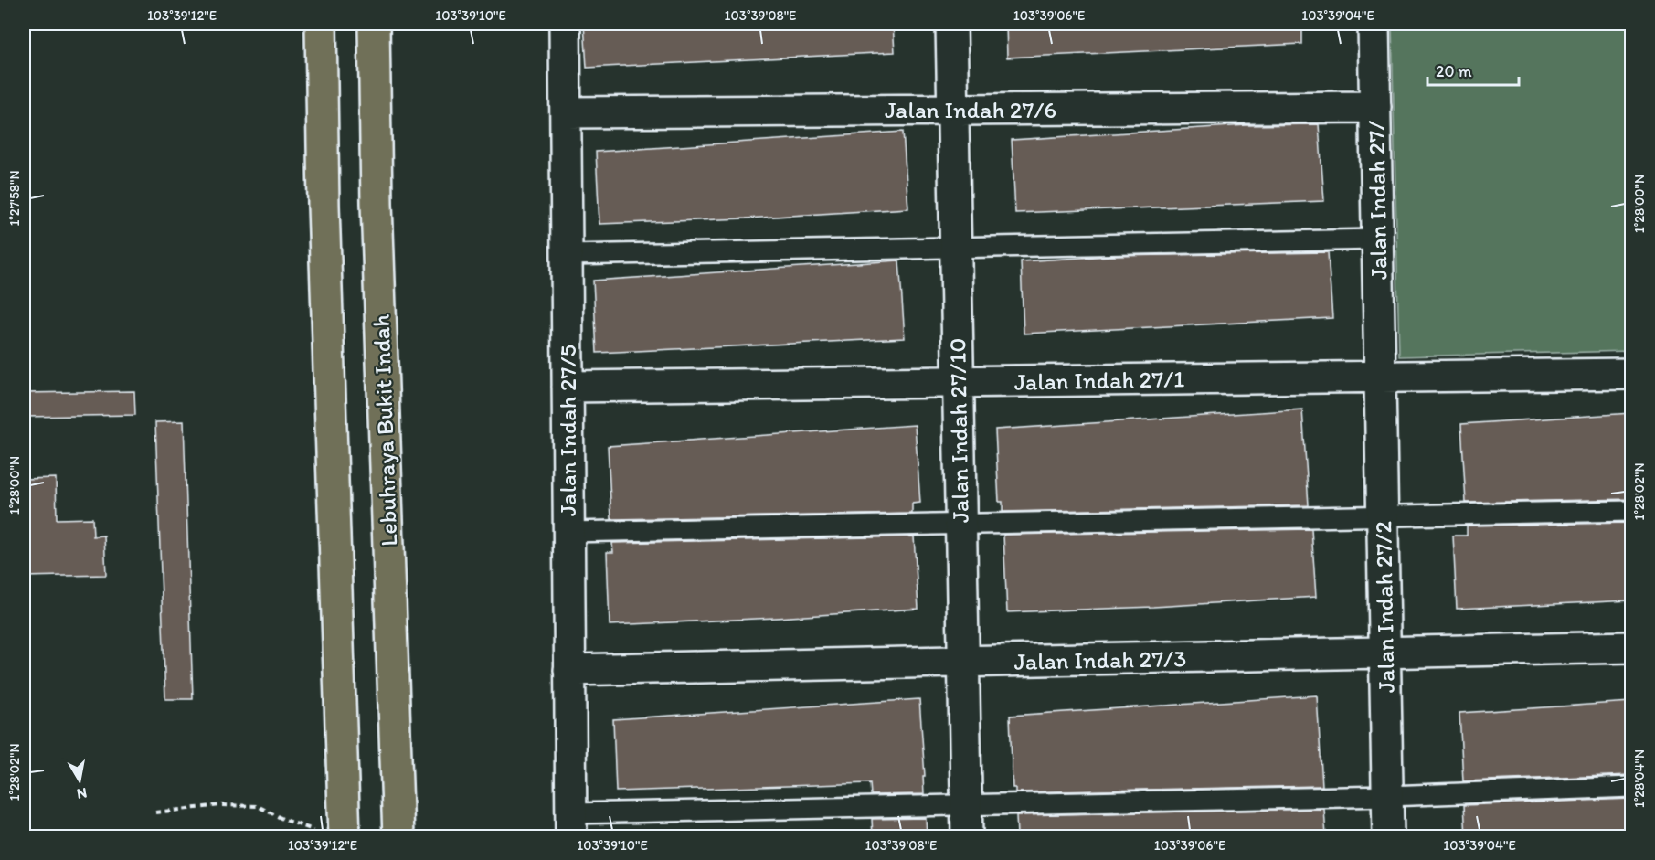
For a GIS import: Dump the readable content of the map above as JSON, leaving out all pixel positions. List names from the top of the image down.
{
  "streets": {
    "highway": ["Lebuhraya Bukit Indah"],
    "street": [
      "Jalan Indah 27/6",
      "Jalan Indah 27/",
      "Jalan Indah 27/1",
      "Jalan Indah 27/5",
      "Jalan Indah 27/10",
      "Jalan Indah 27/2",
      "Jalan Indah 27/3"
    ]
  },
  "crossings": [
    ["Jalan Indah 27/6", "Jalan Indah 27/"],
    ["Jalan Indah 27/6", "Jalan Indah 27/5"],
    ["Jalan Indah 27/6", "Jalan Indah 27/10"],
    ["Jalan Indah 27/", "Jalan Indah 27/1"],
    ["Jalan Indah 27/", "Jalan Indah 27/2"],
    ["Jalan Indah 27/1", "Jalan Indah 27/5"],
    ["Jalan Indah 27/1", "Jalan Indah 27/10"],
    ["Jalan Indah 27/1", "Jalan Indah 27/2"],
    ["Jalan Indah 27/5", "Jalan Indah 27/3"],
    ["Jalan Indah 27/10", "Jalan Indah 27/3"],
    ["Jalan Indah 27/2", "Jalan Indah 27/3"]
  ],
  "scale_bar": "20 m",
  "north": "bottom",
  "coordinates": [
    "103°39'12\"E",
    "103°39'10\"E",
    "103°39'08\"E",
    "103°39'06\"E",
    "103°39'04\"E",
    "1°27'58\"N",
    "1°28'00\"N",
    "1°28'02\"N",
    "1°28'04\"N"
  ]
}
